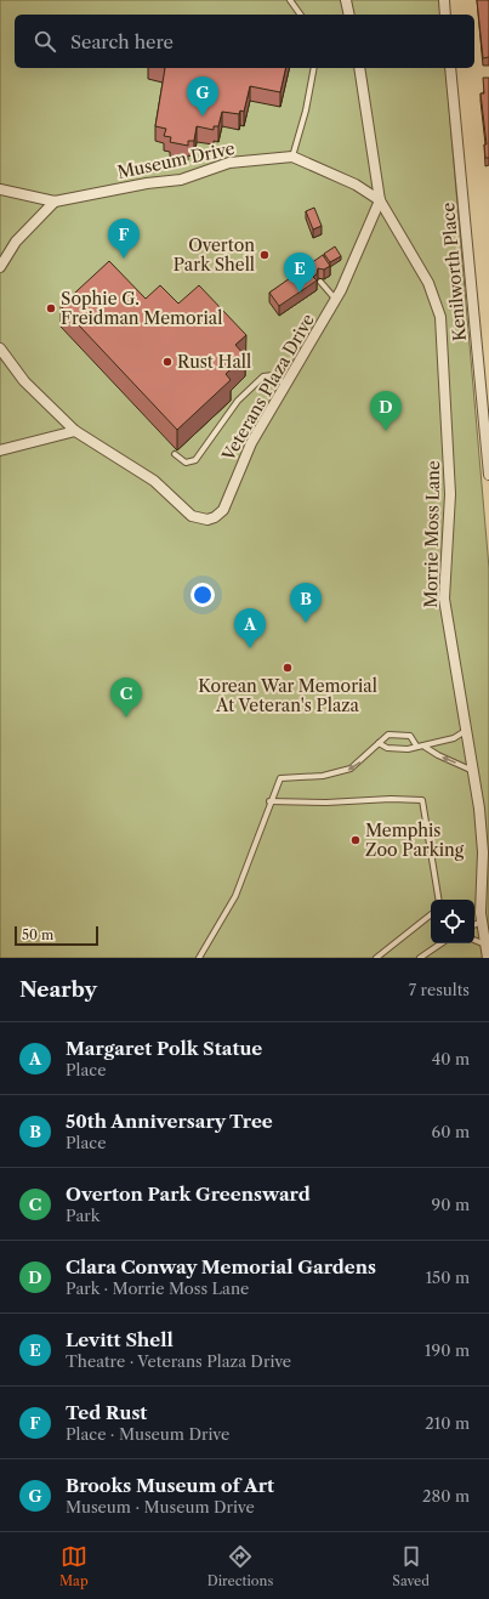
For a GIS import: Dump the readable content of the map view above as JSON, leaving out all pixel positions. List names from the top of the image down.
{
  "streets": {
    "street": [
      "Museum Drive",
      "Kenilworth Place",
      "Veterans Plaza Drive",
      "Morrie Moss Lane"
    ]
  },
  "crossings": [
    ["Museum Drive", "Veterans Plaza Drive"],
    ["Museum Drive", "Morrie Moss Lane"],
    ["Veterans Plaza Drive", "Morrie Moss Lane"]
  ],
  "places": [
    "Overton Park Shell",
    "Sophie G. Freidman Memorial",
    "Rust Hall",
    "Korean War Memorial At Veteran's Plaza",
    "Memphis Zoo Parking"
  ],
  "scale_bar": "50 m",
  "page": {
    "search": "Search here",
    "pins": [
      "G",
      "F",
      "E",
      "D",
      "B",
      "A",
      "C"
    ],
    "scale": "50 m",
    "heading": ["Nearby", "7 results"],
    "list": [
      {
        "mark": "A",
        "name": "Margaret Polk Statue",
        "note": "Place",
        "value": "40 m"
      },
      {
        "mark": "B",
        "name": "50th Anniversary Tree",
        "note": "Place",
        "value": "60 m"
      },
      {
        "mark": "C",
        "name": "Overton Park Greensward",
        "note": "Park",
        "value": "90 m"
      },
      {
        "mark": "D",
        "name": "Clara Conway Memorial Gardens",
        "note": "Park · Morrie Moss Lane",
        "value": "150 m"
      },
      {
        "mark": "E",
        "name": "Levitt Shell",
        "note": "Theatre · Veterans Plaza Drive",
        "value": "190 m"
      },
      {
        "mark": "F",
        "name": "Ted Rust",
        "note": "Place · Museum Drive",
        "value": "210 m"
      },
      {
        "mark": "G",
        "name": "Brooks Museum of Art",
        "note": "Museum · Museum Drive",
        "value": "280 m"
      }
    ],
    "nav": ["Map", "Directions", "Saved"]
  }
}
